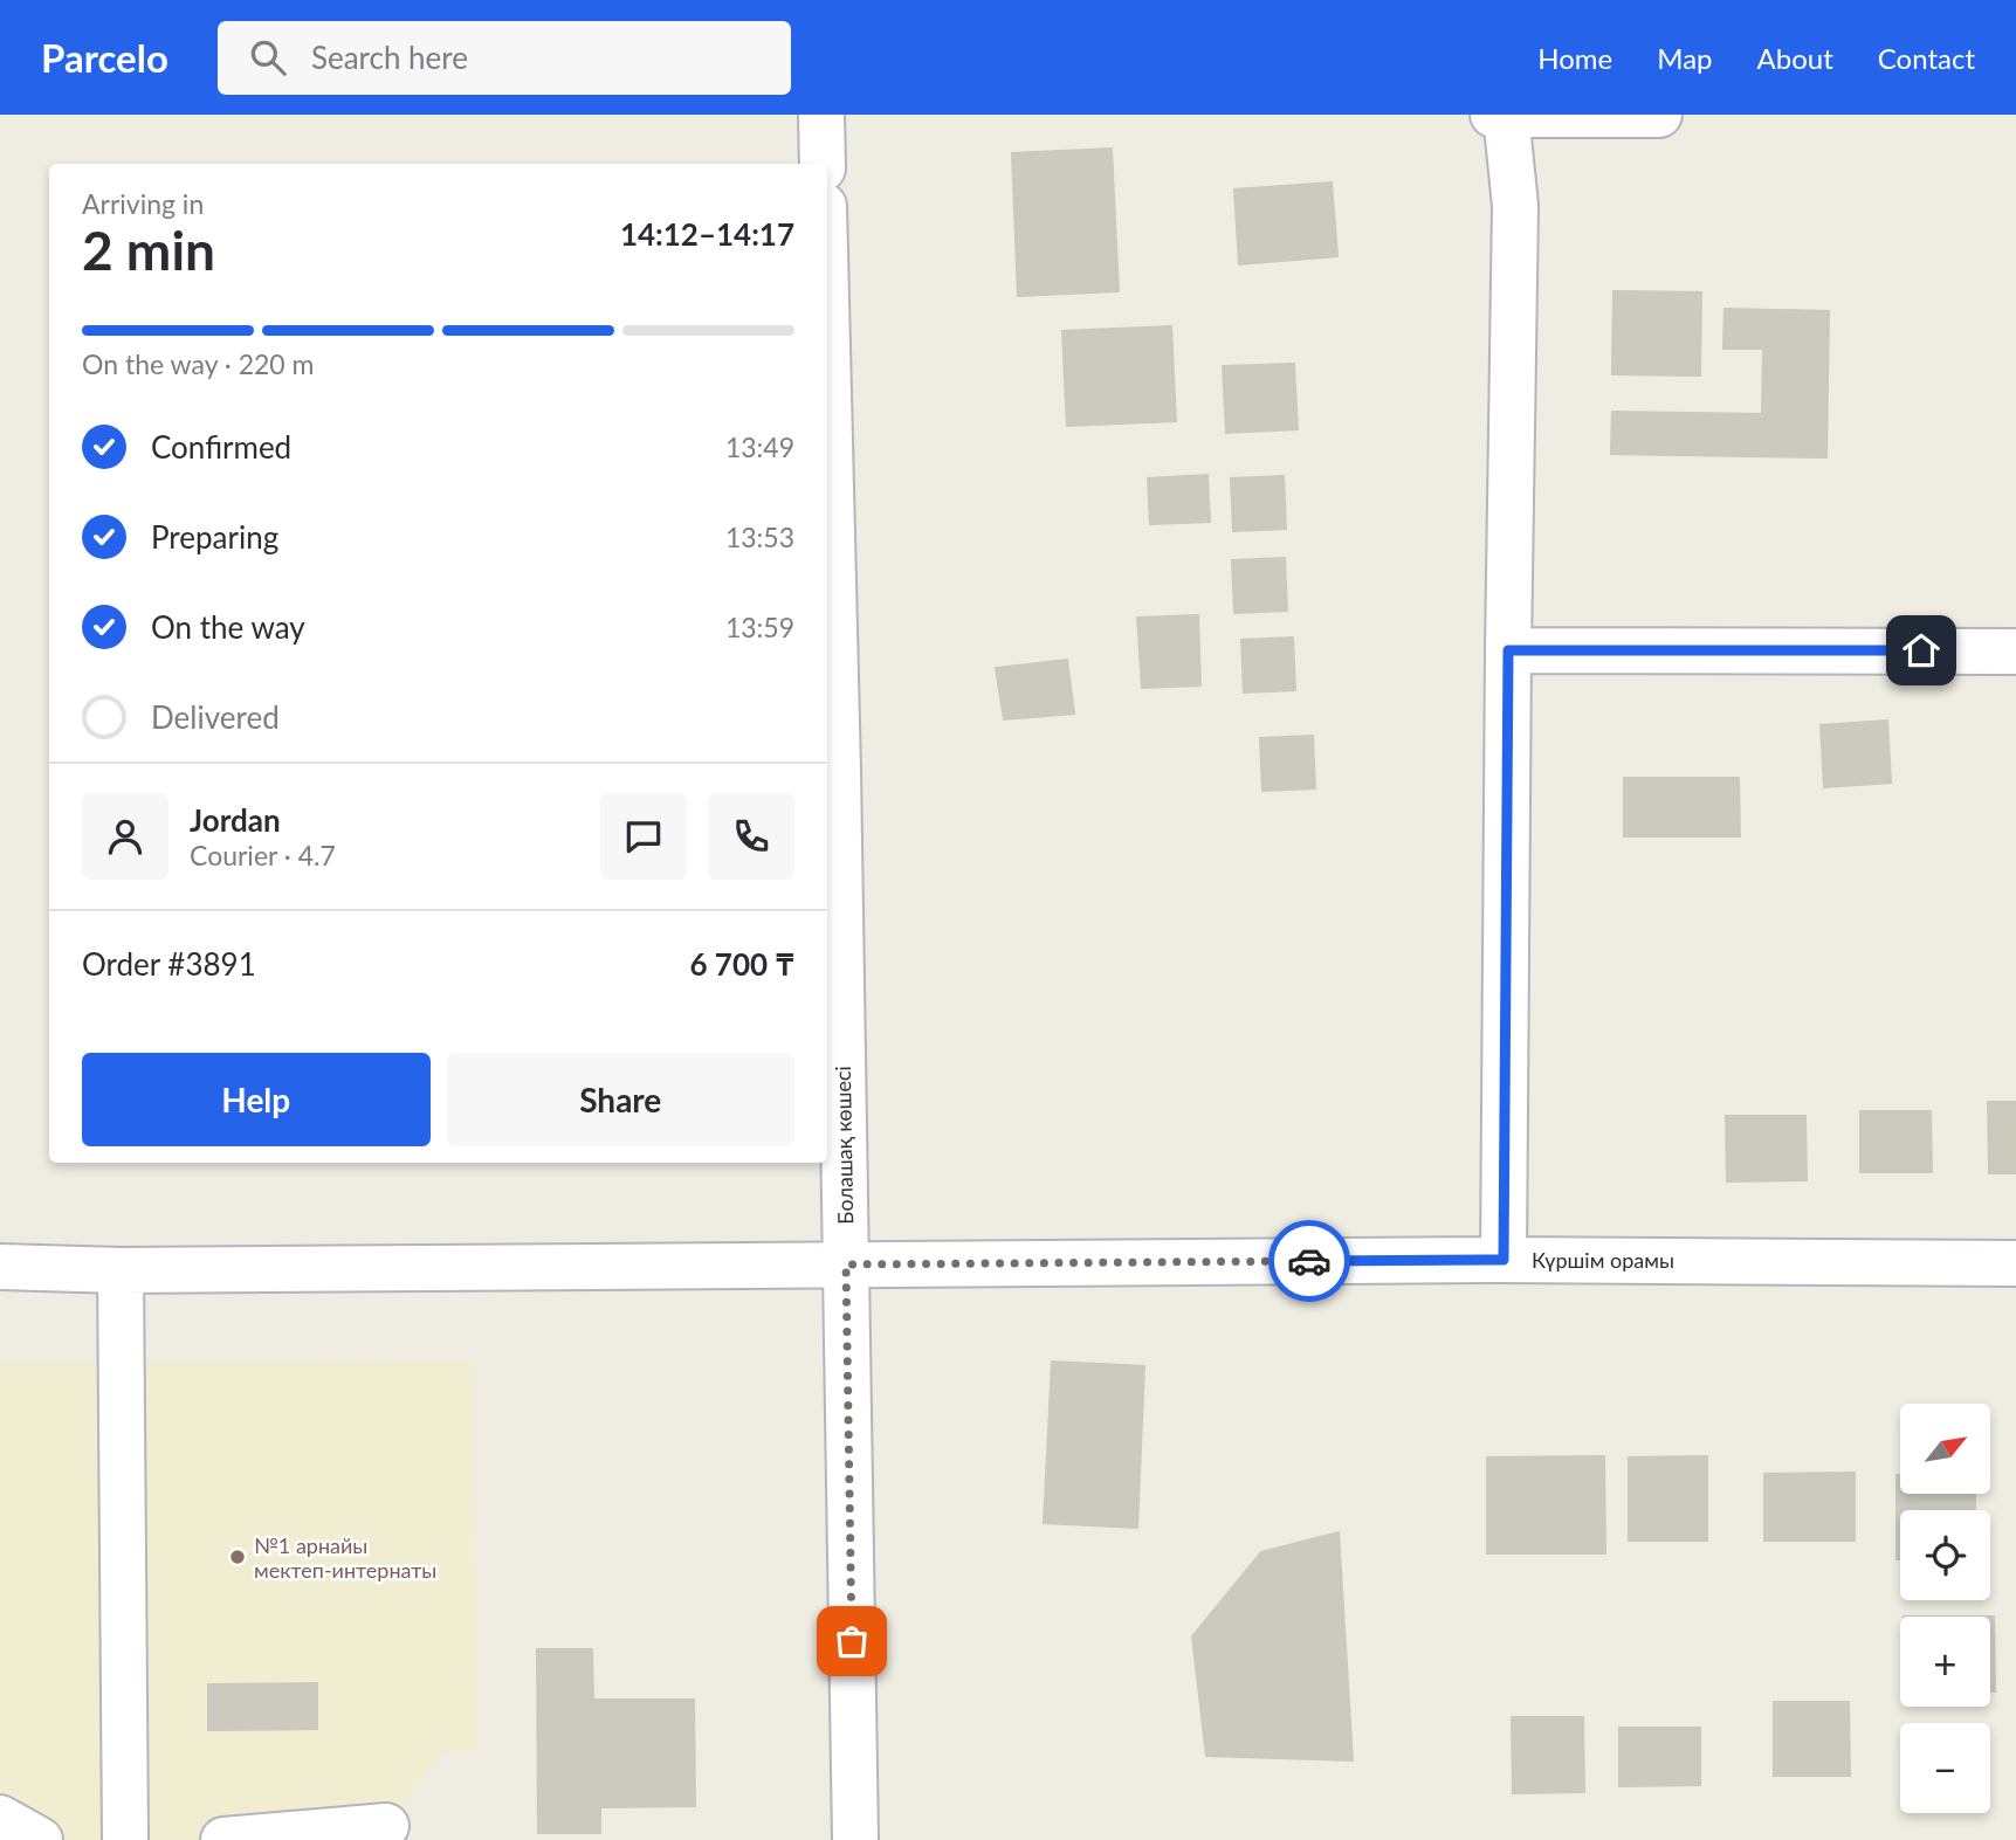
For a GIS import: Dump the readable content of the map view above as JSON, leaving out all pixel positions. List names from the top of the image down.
{
  "streets": {
    "street": ["Болашақ көшесі", "Күршім орамы"]
  },
  "crossings": [
    ["Болашақ көшесі", "Күршім орамы"]
  ],
  "places": ["№1 арнайы мектеп-интернаты"],
  "north": "top right",
  "page": {
    "header": "Parcelo",
    "search": "Search here",
    "nav": [
      "Home",
      "Map",
      "About",
      "Contact"
    ],
    "heading": ["2 min", "Arriving in", "14:12–14:17"],
    "panel": [
      "Jordan",
      "Courier · 4.7",
      "Order #3891",
      "6 700 ₸"
    ],
    "bar": "On the way · 220 m",
    "list": [
      ["Confirmed", "13:49"],
      ["Preparing", "13:53"],
      ["On the way", "13:59"],
      "Delivered"
    ],
    "buttons": ["Help", "Share"],
    "map_buttons": ["+", "−"]
  }
}
